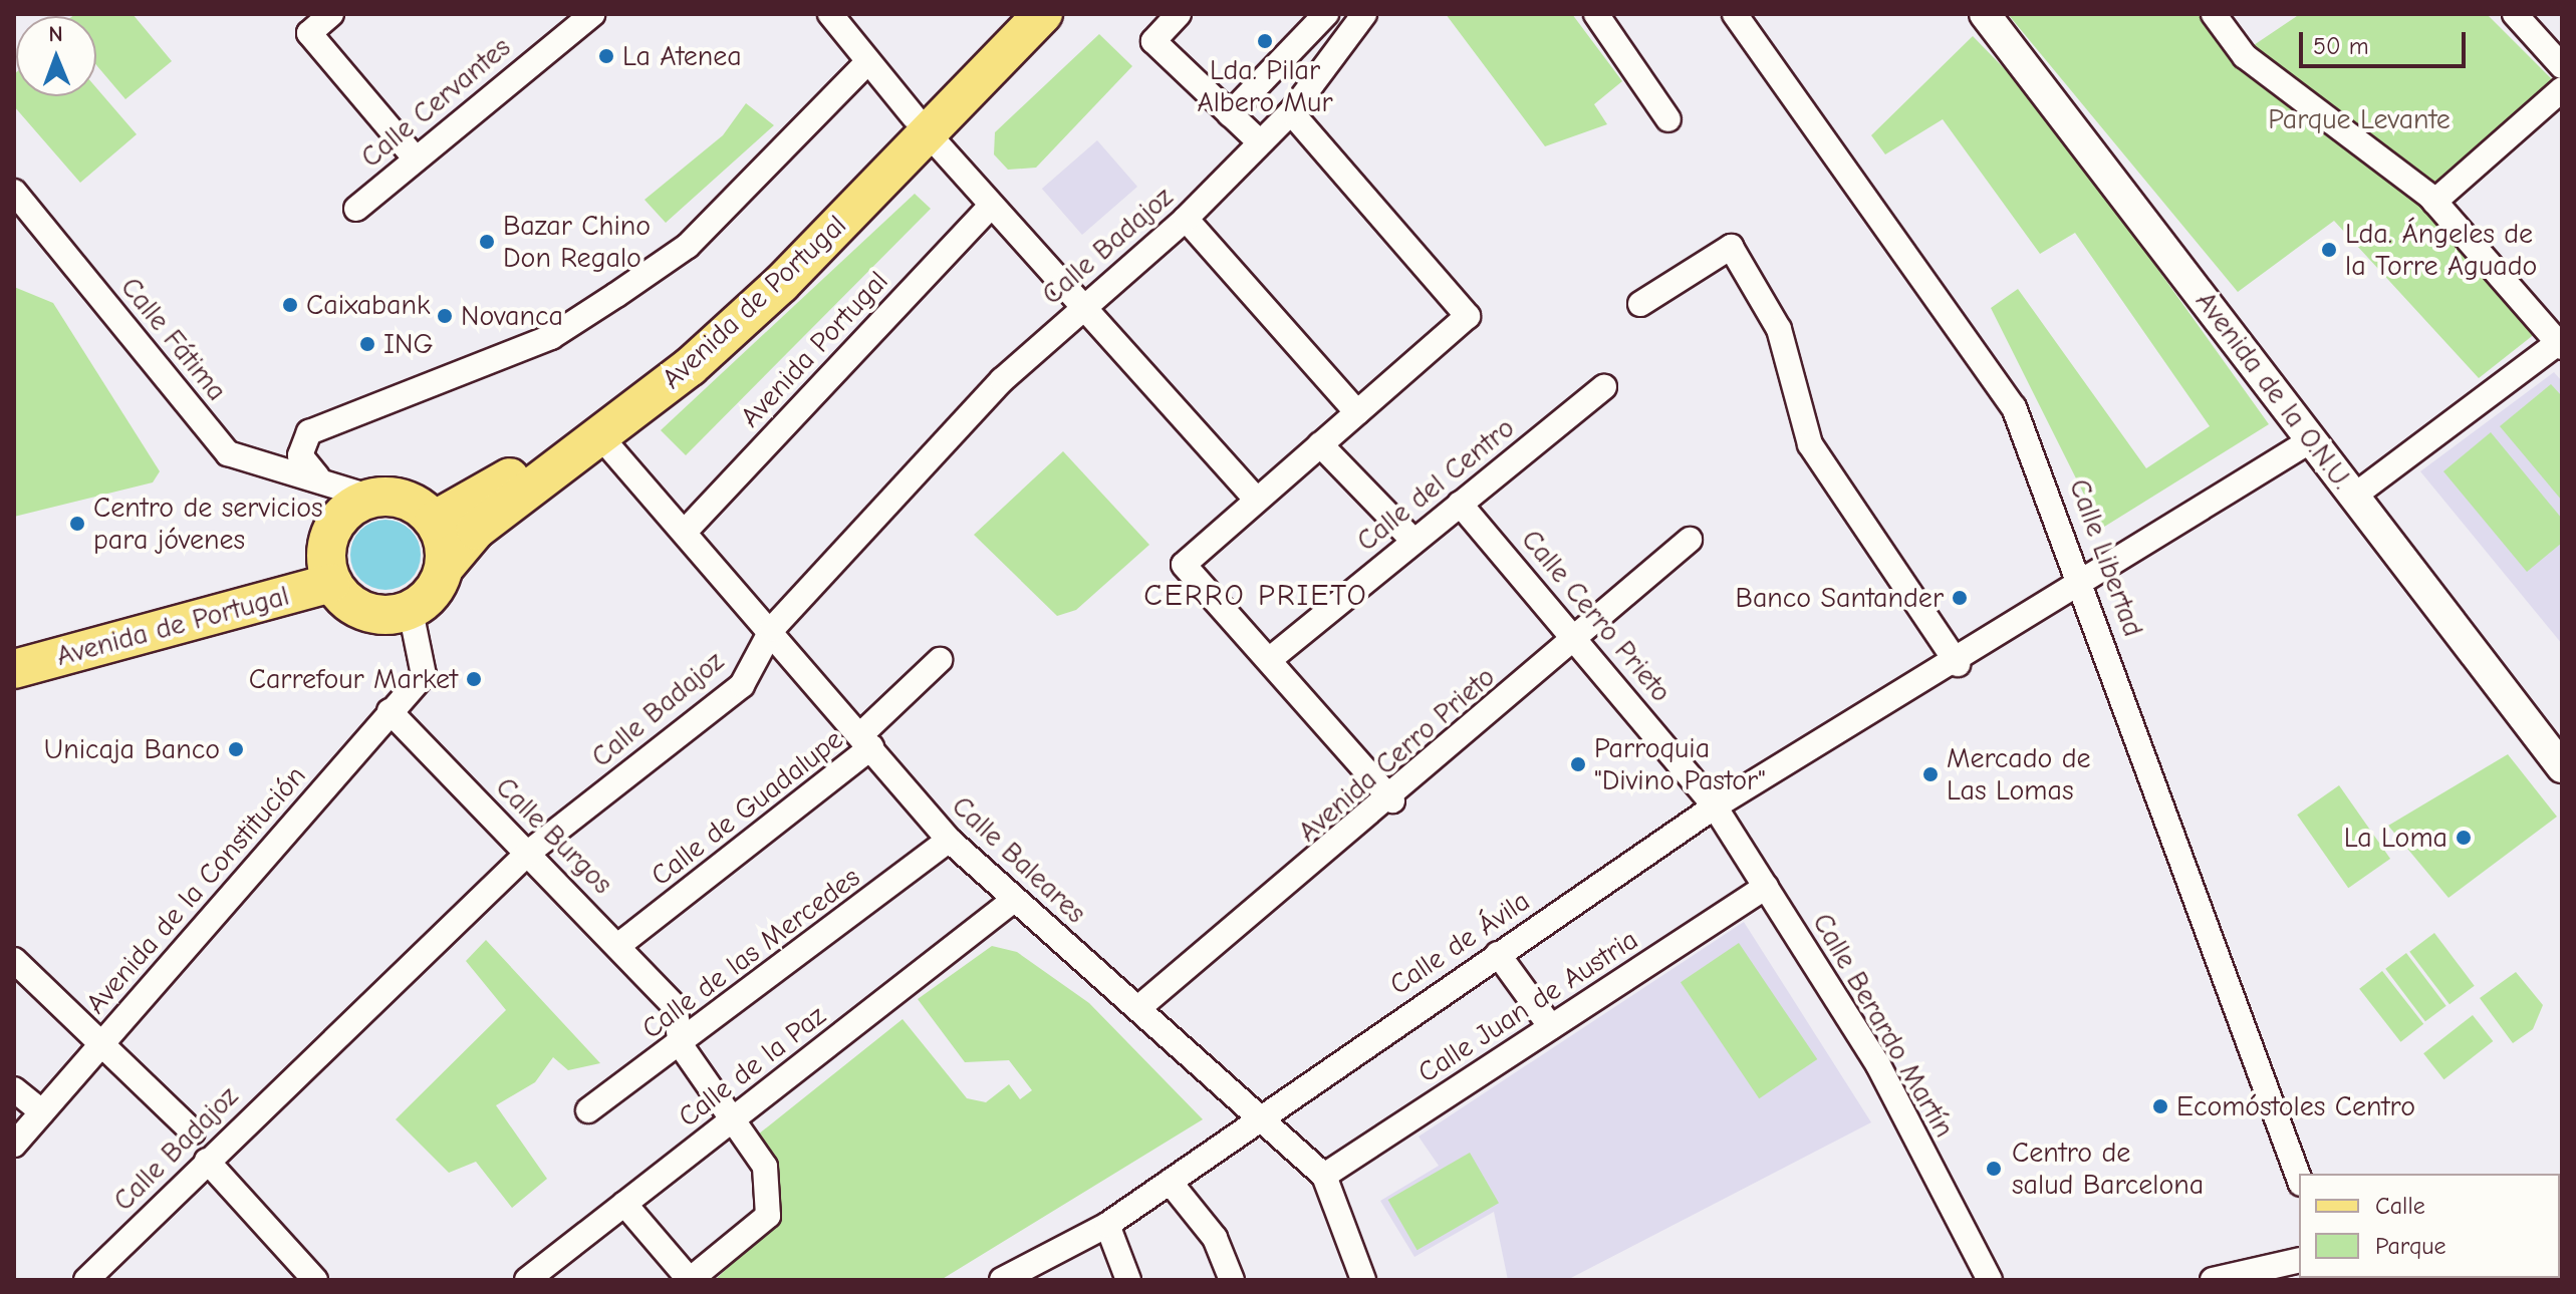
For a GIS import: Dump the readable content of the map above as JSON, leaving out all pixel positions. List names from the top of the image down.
{
  "streets": {
    "main road": ["Avenida de Portugal"],
    "street": [
      "Calle Cervantes",
      "Calle Badajoz",
      "Calle Fátima",
      "Avenida Portugal",
      "Avenida de la O.N.U.",
      "Calle del Centro",
      "Calle Libertad",
      "Calle Cerro Prieto",
      "Avenida Cerro Prieto",
      "Calle de Guadalupe",
      "Calle Burgos",
      "Calle Baleares",
      "Avenida de la Constitución",
      "Calle de Ávila",
      "Calle de las Mercedes",
      "Calle Juan de Austria",
      "Calle Berardo Martín",
      "Calle de la Paz"
    ]
  },
  "crossings": [
    ["Calle Badajoz", "Calle Burgos"],
    ["Calle Badajoz", "Calle Baleares"],
    ["Avenida de Portugal", "Calle Fátima"],
    ["Avenida de Portugal", "Calle Baleares"],
    ["Avenida de Portugal", "Avenida de la Constitución"],
    ["Calle Fátima", "Avenida de la Constitución"],
    ["Avenida Portugal", "Calle Baleares"],
    ["Avenida de la O.N.U.", "Calle de Ávila"],
    ["Calle del Centro", "Calle Cerro Prieto"],
    ["Calle Libertad", "Calle de Ávila"],
    ["Calle Cerro Prieto", "Avenida Cerro Prieto"],
    ["Calle Cerro Prieto", "Calle de Ávila"],
    ["Calle Cerro Prieto", "Calle Berardo Martín"],
    ["Avenida Cerro Prieto", "Calle Baleares"],
    ["Calle de Guadalupe", "Calle Burgos"],
    ["Calle de Guadalupe", "Calle Baleares"],
    ["Calle Burgos", "Avenida de la Constitución"],
    ["Calle Burgos", "Calle de las Mercedes"],
    ["Calle Baleares", "Calle de Ávila"],
    ["Calle Baleares", "Calle de las Mercedes"],
    ["Calle Baleares", "Calle Juan de Austria"],
    ["Calle Baleares", "Calle de la Paz"],
    ["Calle de Ávila", "Calle Berardo Martín"],
    ["Calle Juan de Austria", "Calle Berardo Martín"]
  ],
  "districts": ["CERRO PRIETO"],
  "parks": ["Parque Levante"],
  "places": [
    "Lda. Pilar Albero Mur",
    "La Atenea",
    "Bazar Chino Don Regalo",
    "Lda. Ángeles de la Torre Aguado",
    "Caixabank",
    "Novanca",
    "ING",
    "Centro de servicios para jóvenes",
    "Banco Santander",
    "Carrefour Market",
    "Unicaja Banco",
    "Parroquia \"Divino Pastor\"",
    "Mercado de Las Lomas",
    "La Loma",
    "Ecomóstoles Centro",
    "Centro de salud Barcelona"
  ],
  "legend": ["Calle", "Parque"],
  "scale_bar": "50 m",
  "north": "top"
}
